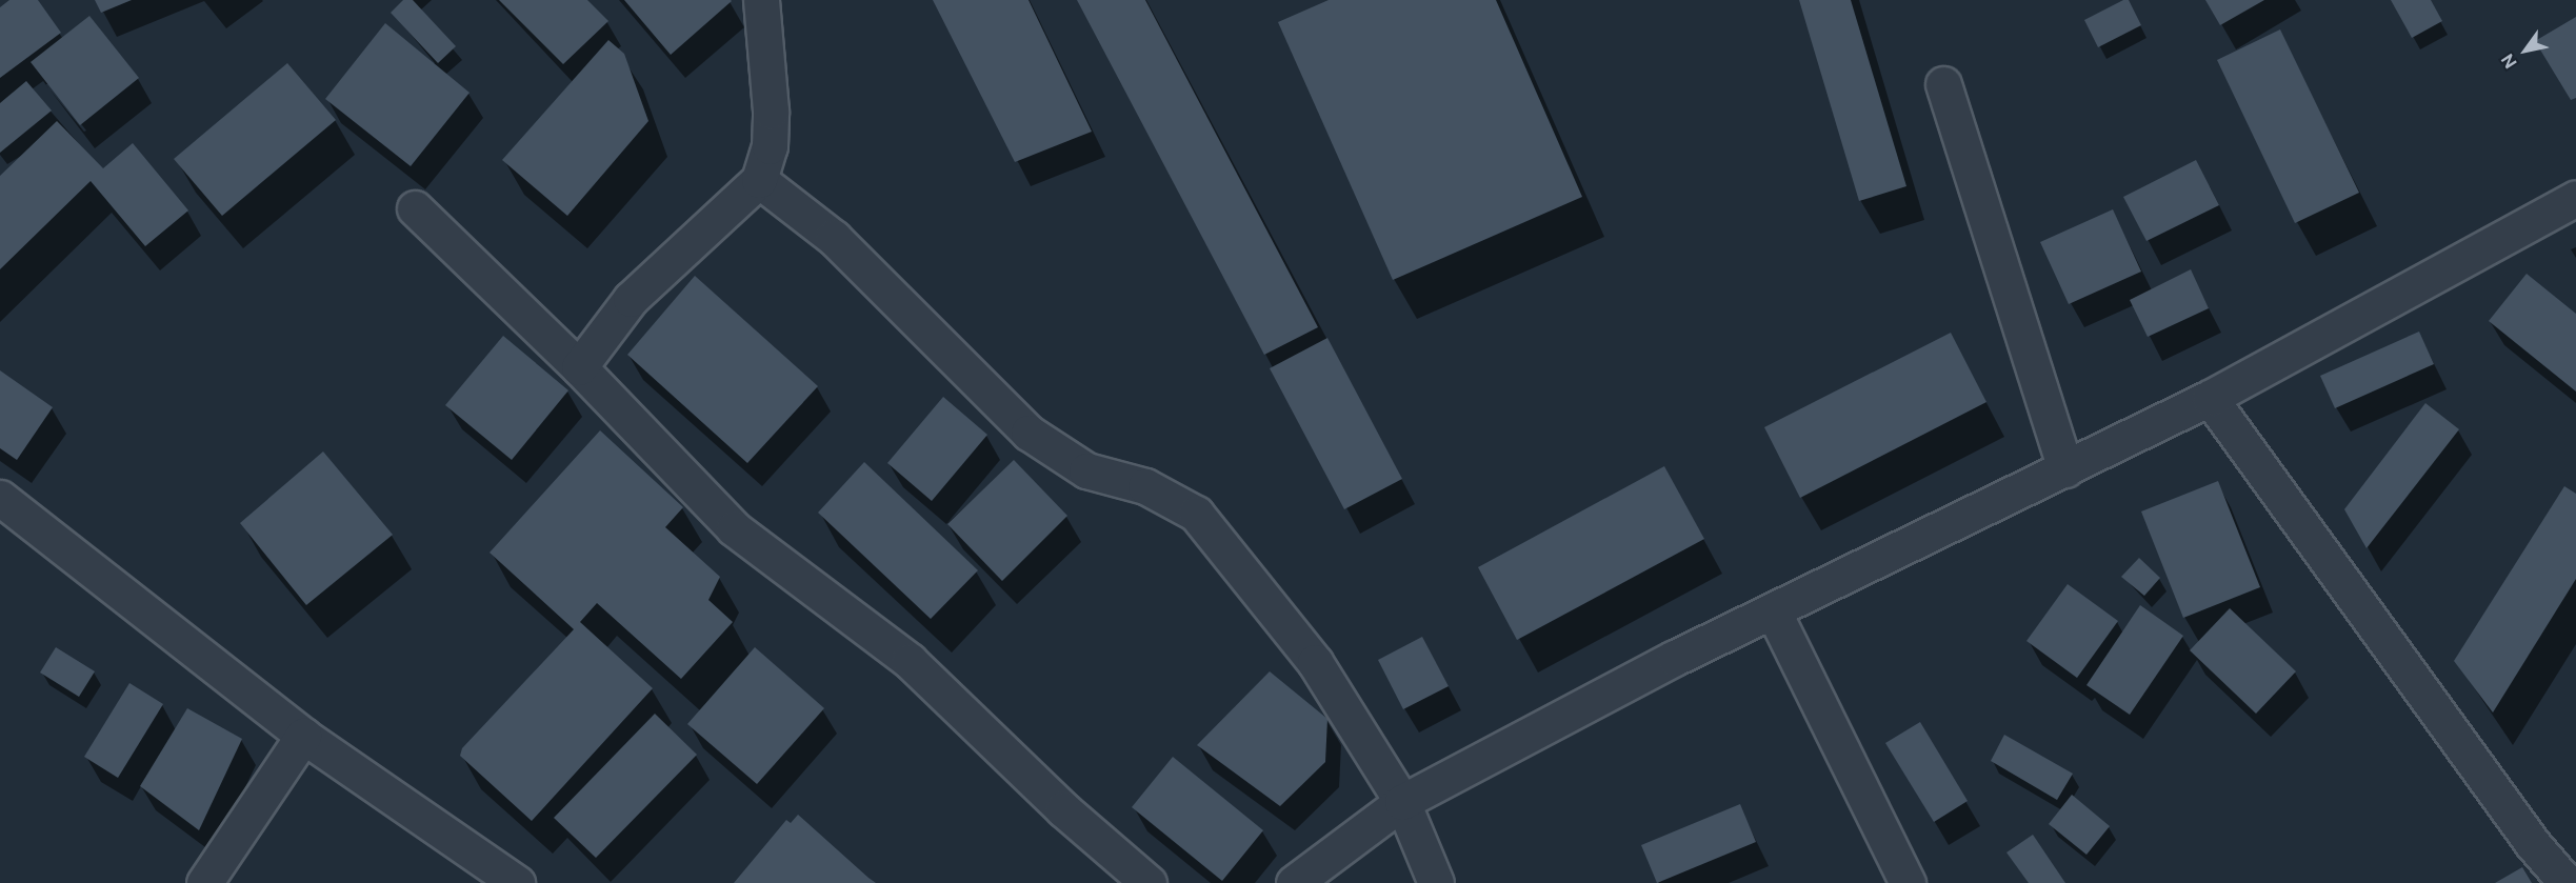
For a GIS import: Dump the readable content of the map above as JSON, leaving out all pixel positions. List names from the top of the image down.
{
  "north": "bottom left"
}
